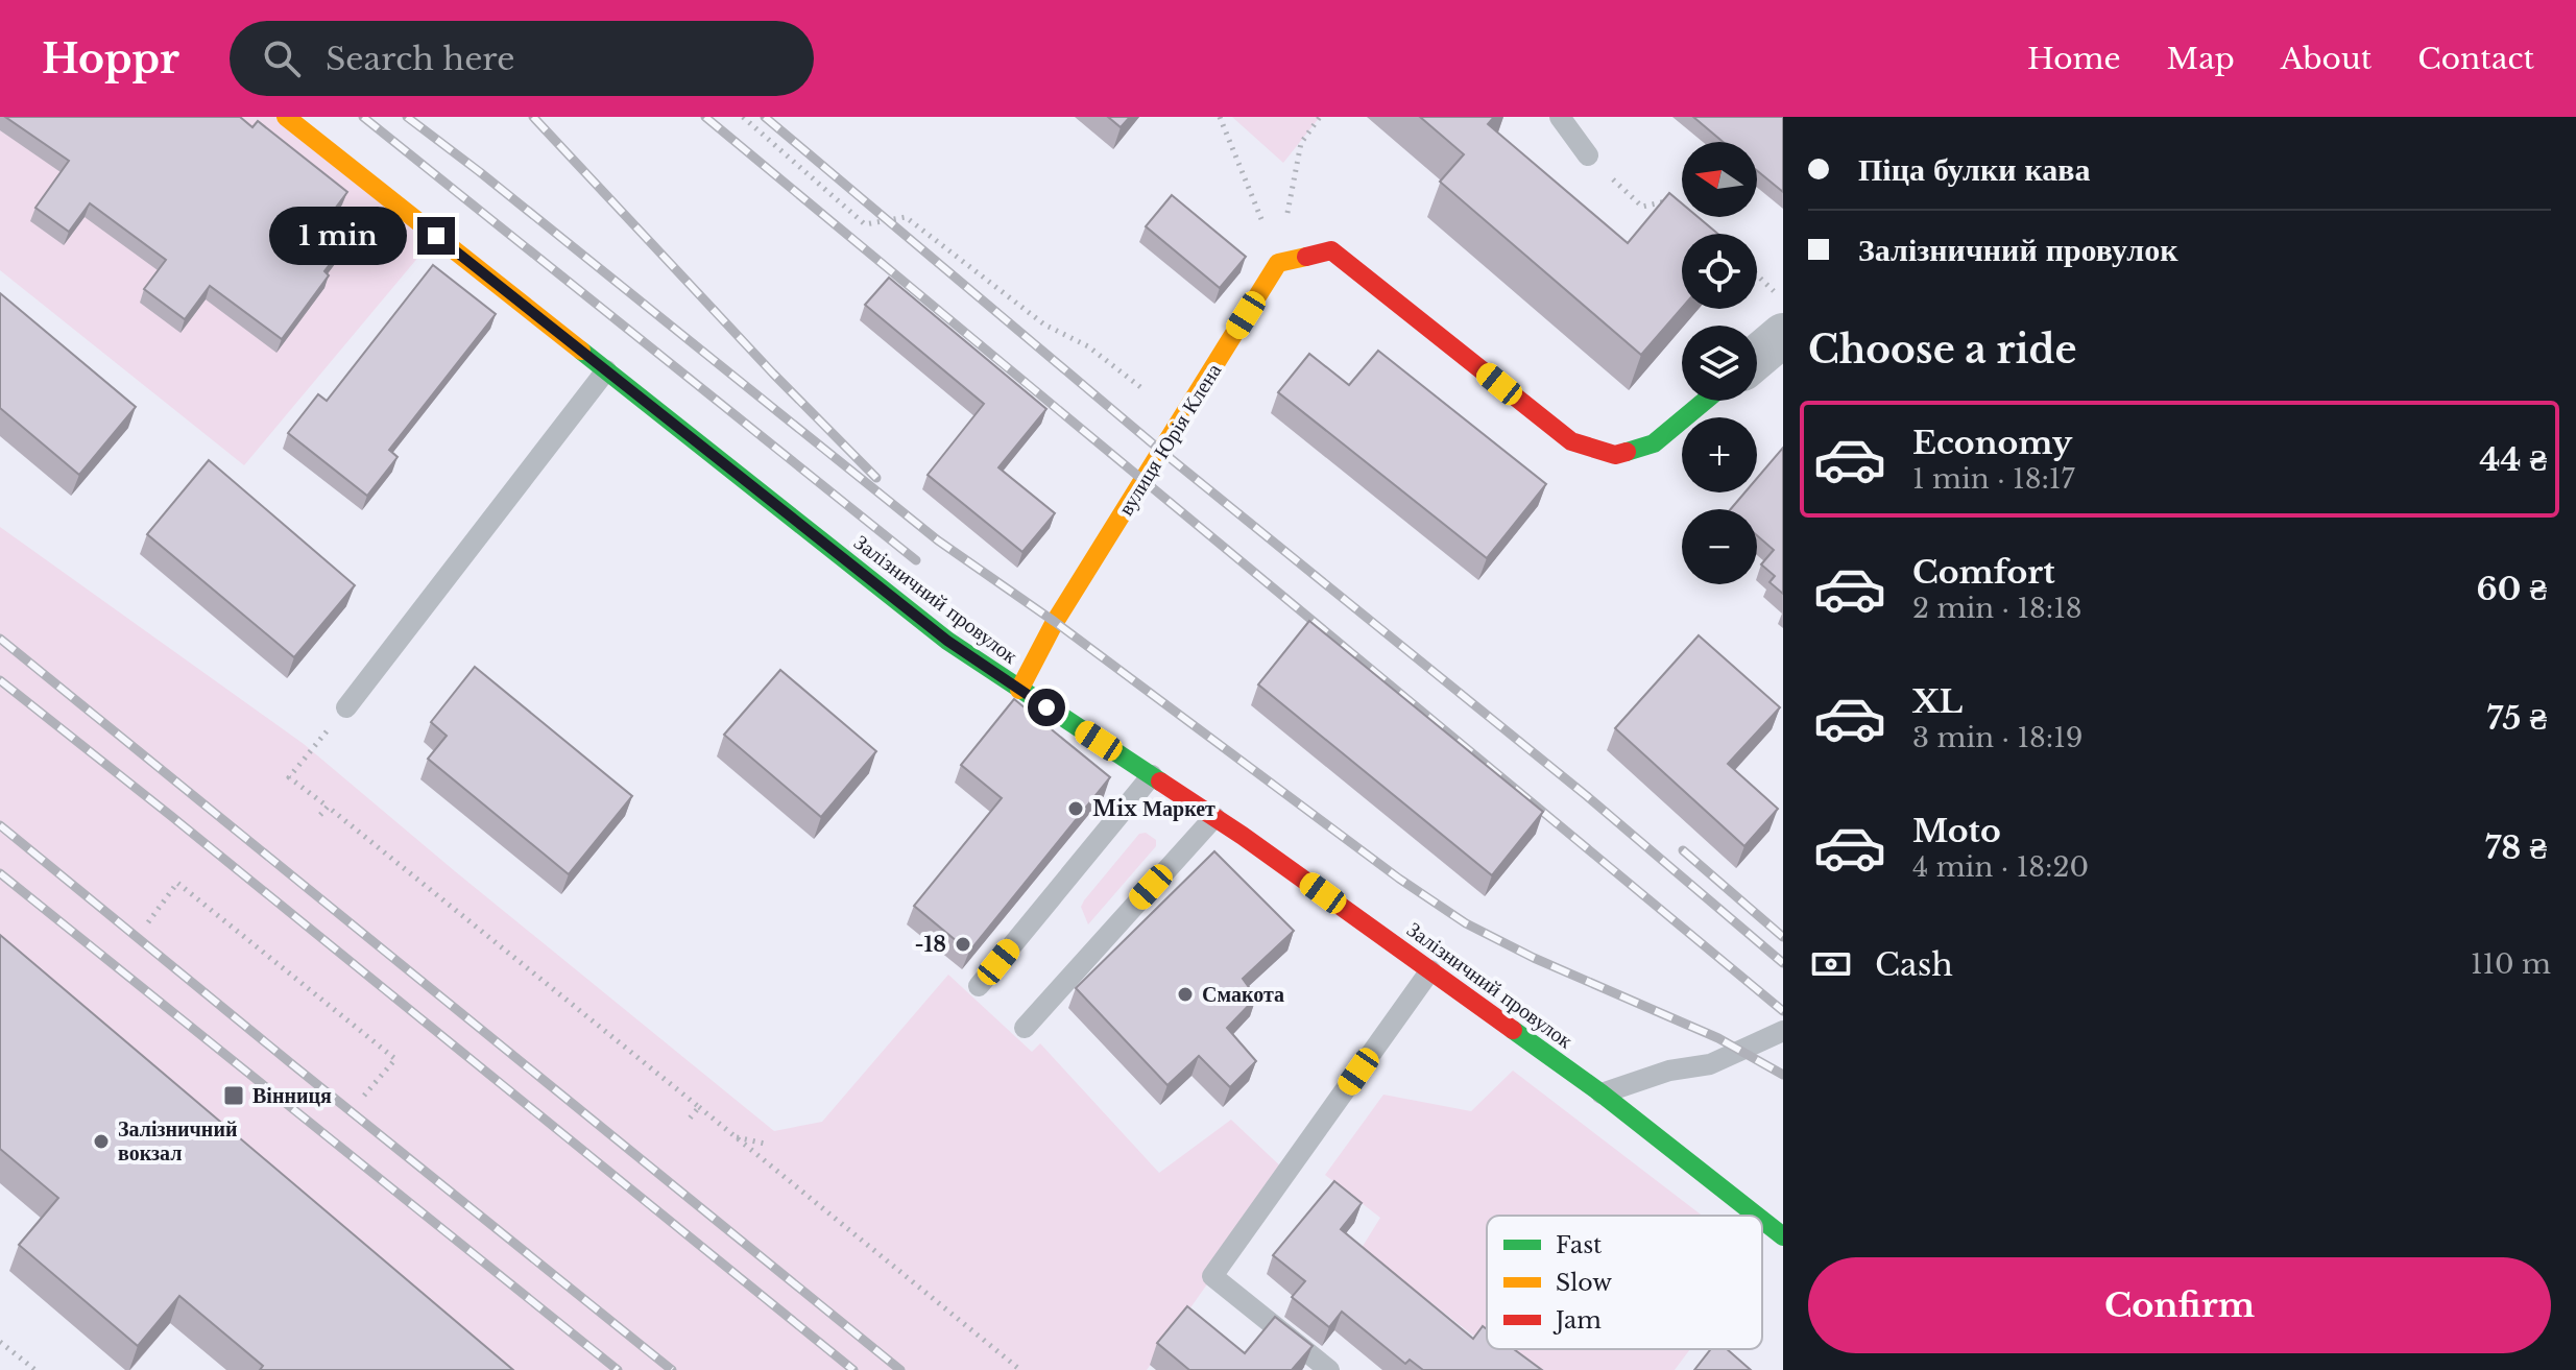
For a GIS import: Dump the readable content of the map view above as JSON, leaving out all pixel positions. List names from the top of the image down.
{
  "streets": {
    "street": ["вулиця Юрія Клена", "Залізничний провулок"]
  },
  "crossings": [
    ["вулиця Юрія Клена", "Залізничний провулок"]
  ],
  "places": {
    "other": [
      "Mix Маркет",
      "-18",
      "Смакота",
      "Залізничний вокзал"
    ],
    "transit": ["Вінниця"]
  },
  "legend": ["Fast", "Slow", "Jam"],
  "north": "left",
  "page": {
    "header": "Hoppr",
    "search": "Search here",
    "nav": [
      "Home",
      "Map",
      "About",
      "Contact"
    ],
    "banner": ["Піца булки кава", "Залізничний провулок"],
    "map_buttons": ["+", "−"],
    "bubble": "1 min",
    "heading": "Choose a ride",
    "list": [
      {
        "name": "Economy",
        "note": "1 min · 18:17",
        "value": "44 ₴"
      },
      {
        "name": "Comfort",
        "note": "2 min · 18:18",
        "value": "60 ₴"
      },
      {
        "name": "XL",
        "note": "3 min · 18:19",
        "value": "75 ₴"
      },
      {
        "name": "Moto",
        "note": "4 min · 18:20",
        "value": "78 ₴"
      }
    ],
    "pay": ["Cash", "110 m"],
    "buttons": "Confirm"
  }
}
